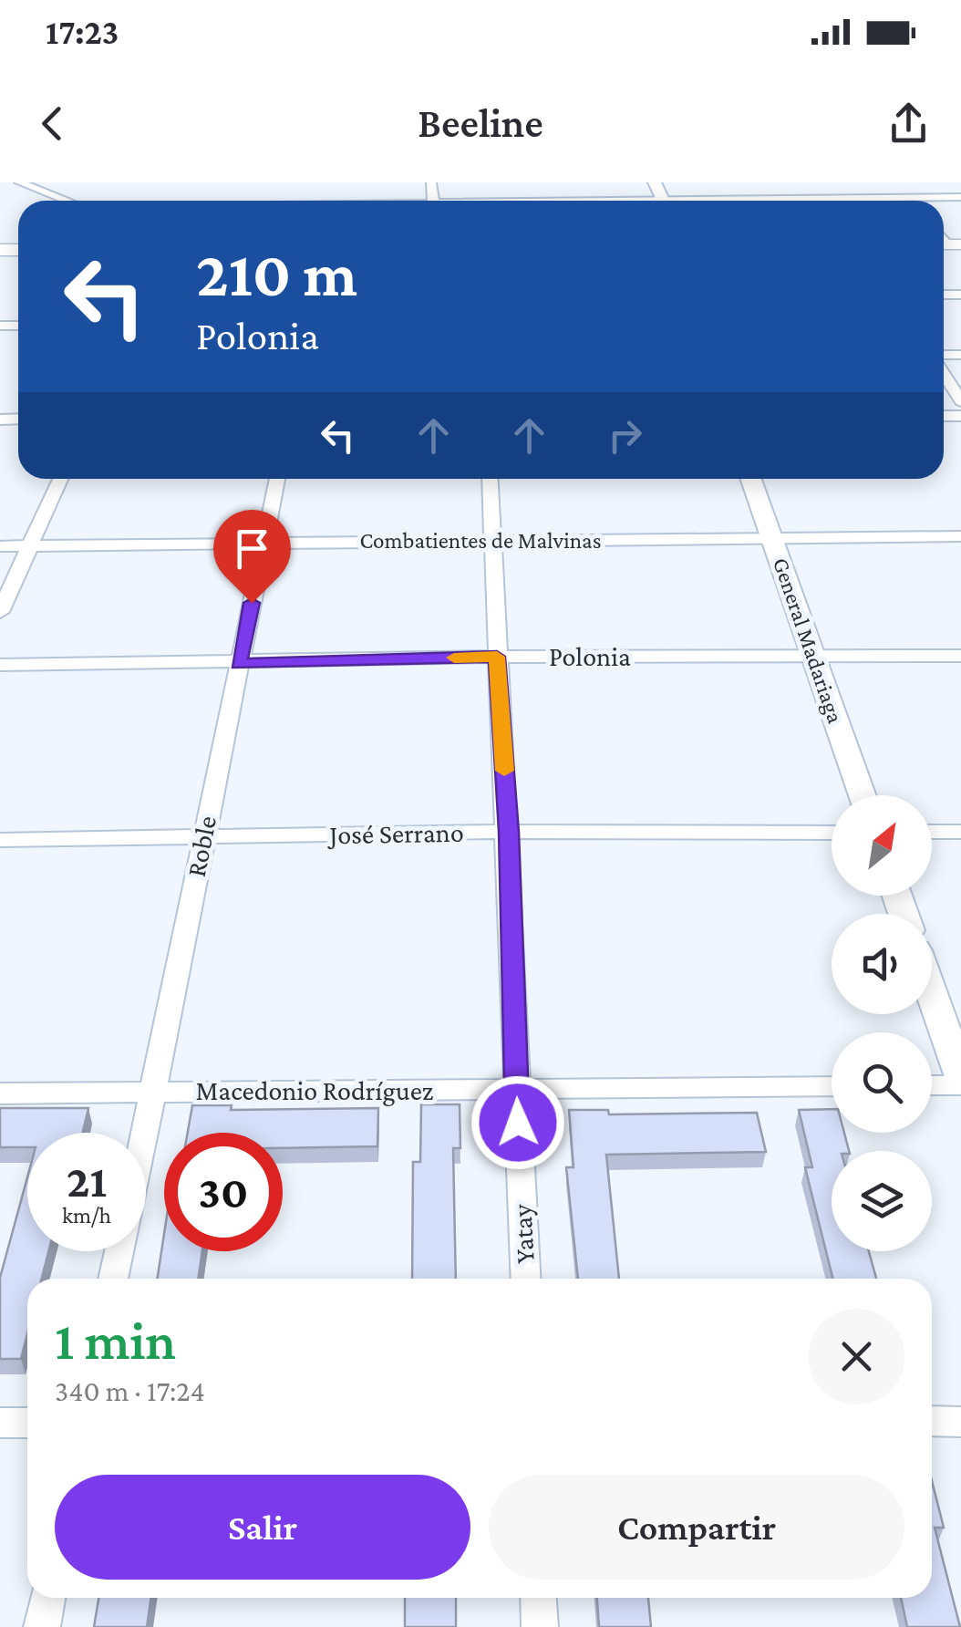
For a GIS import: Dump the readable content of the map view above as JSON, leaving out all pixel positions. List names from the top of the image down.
{
  "streets": {
    "street": [
      "Combatientes de Malvinas",
      "General Madariaga",
      "Polonia",
      "José Serrano",
      "Roble",
      "Macedonio Rodríguez",
      "Yatay"
    ]
  },
  "crossings": [
    ["Combatientes de Malvinas", "General Madariaga"],
    ["Combatientes de Malvinas", "Roble"],
    ["Combatientes de Malvinas", "Yatay"],
    ["General Madariaga", "Polonia"],
    ["Polonia", "Roble"],
    ["Polonia", "Yatay"],
    ["José Serrano", "Roble"],
    ["José Serrano", "Yatay"],
    ["Roble", "Macedonio Rodríguez"],
    ["Macedonio Rodríguez", "Yatay"]
  ],
  "north": "top right",
  "page": {
    "status": "17:23",
    "header": "Beeline",
    "turn": ["210 m", "Polonia"],
    "speed": "21 km/h",
    "limit": "30",
    "heading": ["1 min", "340 m · 17:24"],
    "buttons": ["Salir", "Compartir"]
  }
}
